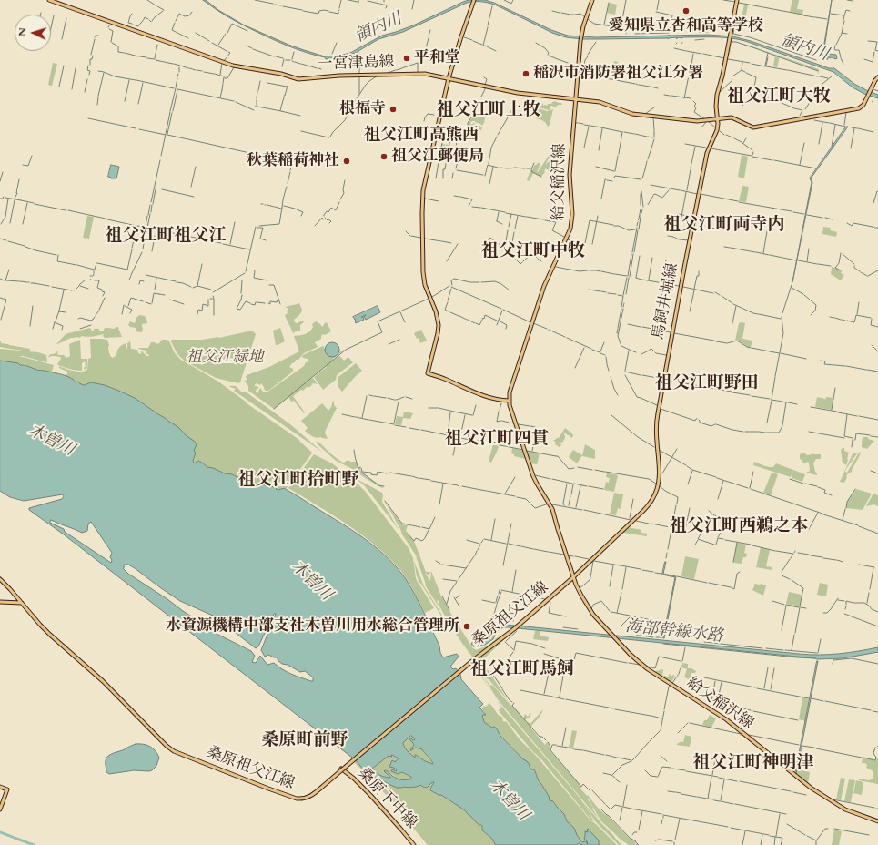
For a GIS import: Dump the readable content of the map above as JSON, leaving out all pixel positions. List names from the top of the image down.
{
  "streets": {
    "main road": [
      "一宮津島線",
      "給父稲沢線",
      "馬飼井堀線",
      "桑原祖父江線",
      "桑原下中線"
    ]
  },
  "crossings": [
    ["一宮津島線", "給父稲沢線"],
    ["一宮津島線", "馬飼井堀線"],
    ["給父稲沢線", "馬飼井堀線"],
    ["給父稲沢線", "桑原祖父江線"],
    ["馬飼井堀線", "桑原祖父江線"]
  ],
  "districts": [
    "祖父江町大牧",
    "祖父江町上牧",
    "祖父江町高熊西",
    "祖父江町両寺内",
    "祖父江町祖父江",
    "祖父江町中牧",
    "祖父江町野田",
    "祖父江町四貫",
    "祖父江町拾町野",
    "祖父江町西鵜之本",
    "祖父江町馬飼",
    "桑原町前野",
    "祖父江町神明津"
  ],
  "water": ["領内川", "木曽川", "海部幹線水路"],
  "parks": ["祖父江緑地"],
  "places": [
    "愛知県立杏和高等学校",
    "平和堂",
    "稲沢市消防署祖父江分署",
    "根福寺",
    "祖父江郵便局",
    "秋葉稲荷神社",
    "水資源機構中部支社木曽川用水総合管理所"
  ],
  "north": "left"
}
